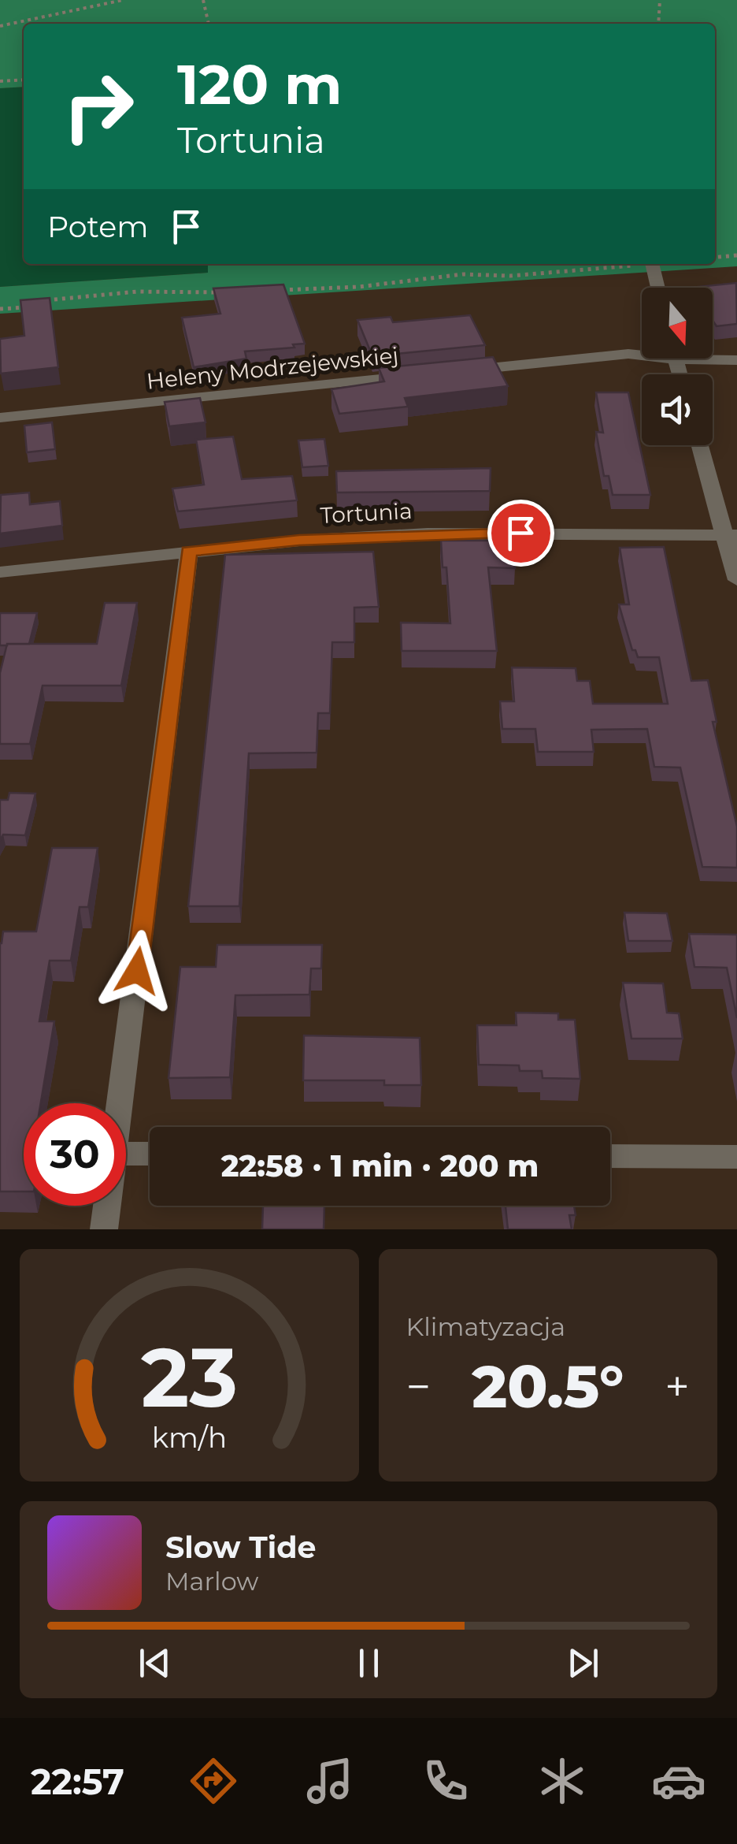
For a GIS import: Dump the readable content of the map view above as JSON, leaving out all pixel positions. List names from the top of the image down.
{
  "streets": {
    "street": ["Heleny Modrzejewskiej", "Tortunia"]
  },
  "north": "bottom",
  "page": {
    "turn": ["120 m", "Tortunia"],
    "then": "Potem",
    "limit": "30",
    "trip": "22:58 · 1 min · 200 m",
    "tile": "Klimatyzacja",
    "heat": ["−", "20.5°", "+"],
    "song": ["Slow Tide", "Marlow"],
    "tabs": "22:57",
    "gauge": ["23", "km/h"]
  }
}
